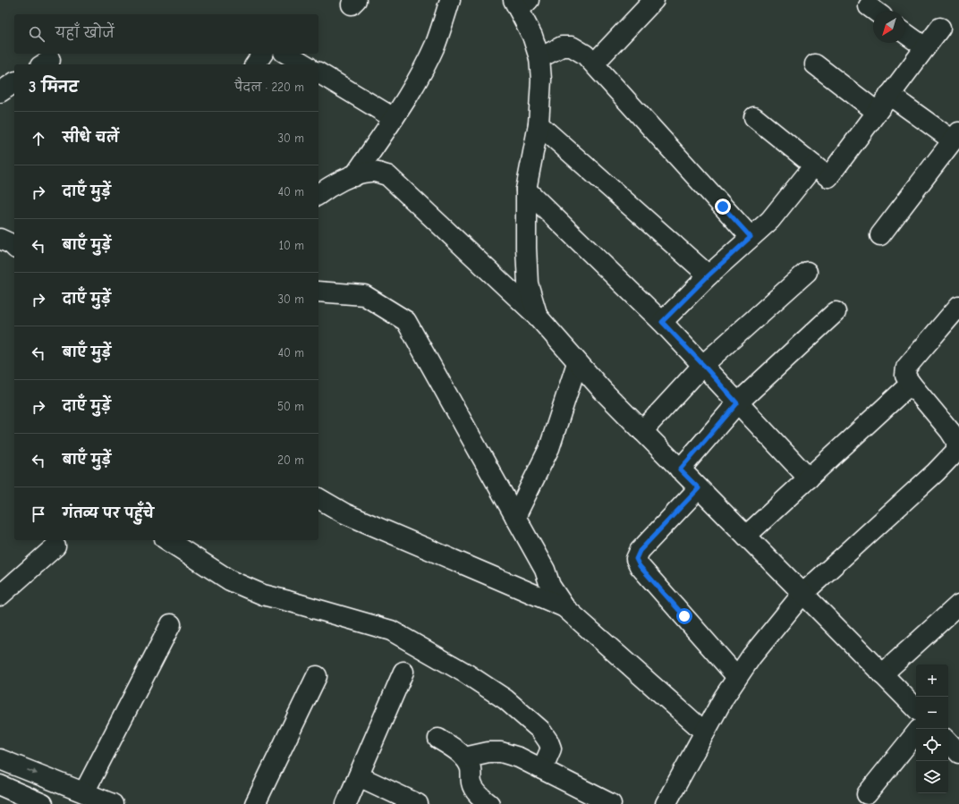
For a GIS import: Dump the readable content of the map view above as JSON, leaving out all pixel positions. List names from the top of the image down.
{
  "north": "bottom left",
  "page": {
    "search": "यहाँ खोजें",
    "heading": ["3 मिनट", "पैदल · 220 m"],
    "list": [
      ["सीधे चलें", "30 m"],
      ["दाएँ मुड़ें", "40 m"],
      ["बाएँ मुड़ें", "10 m"],
      ["दाएँ मुड़ें", "30 m"],
      ["बाएँ मुड़ें", "40 m"],
      ["दाएँ मुड़ें", "50 m"],
      ["बाएँ मुड़ें", "20 m"],
      "गंतव्य पर पहुँचे"
    ],
    "map_buttons": ["+", "−"]
  }
}
